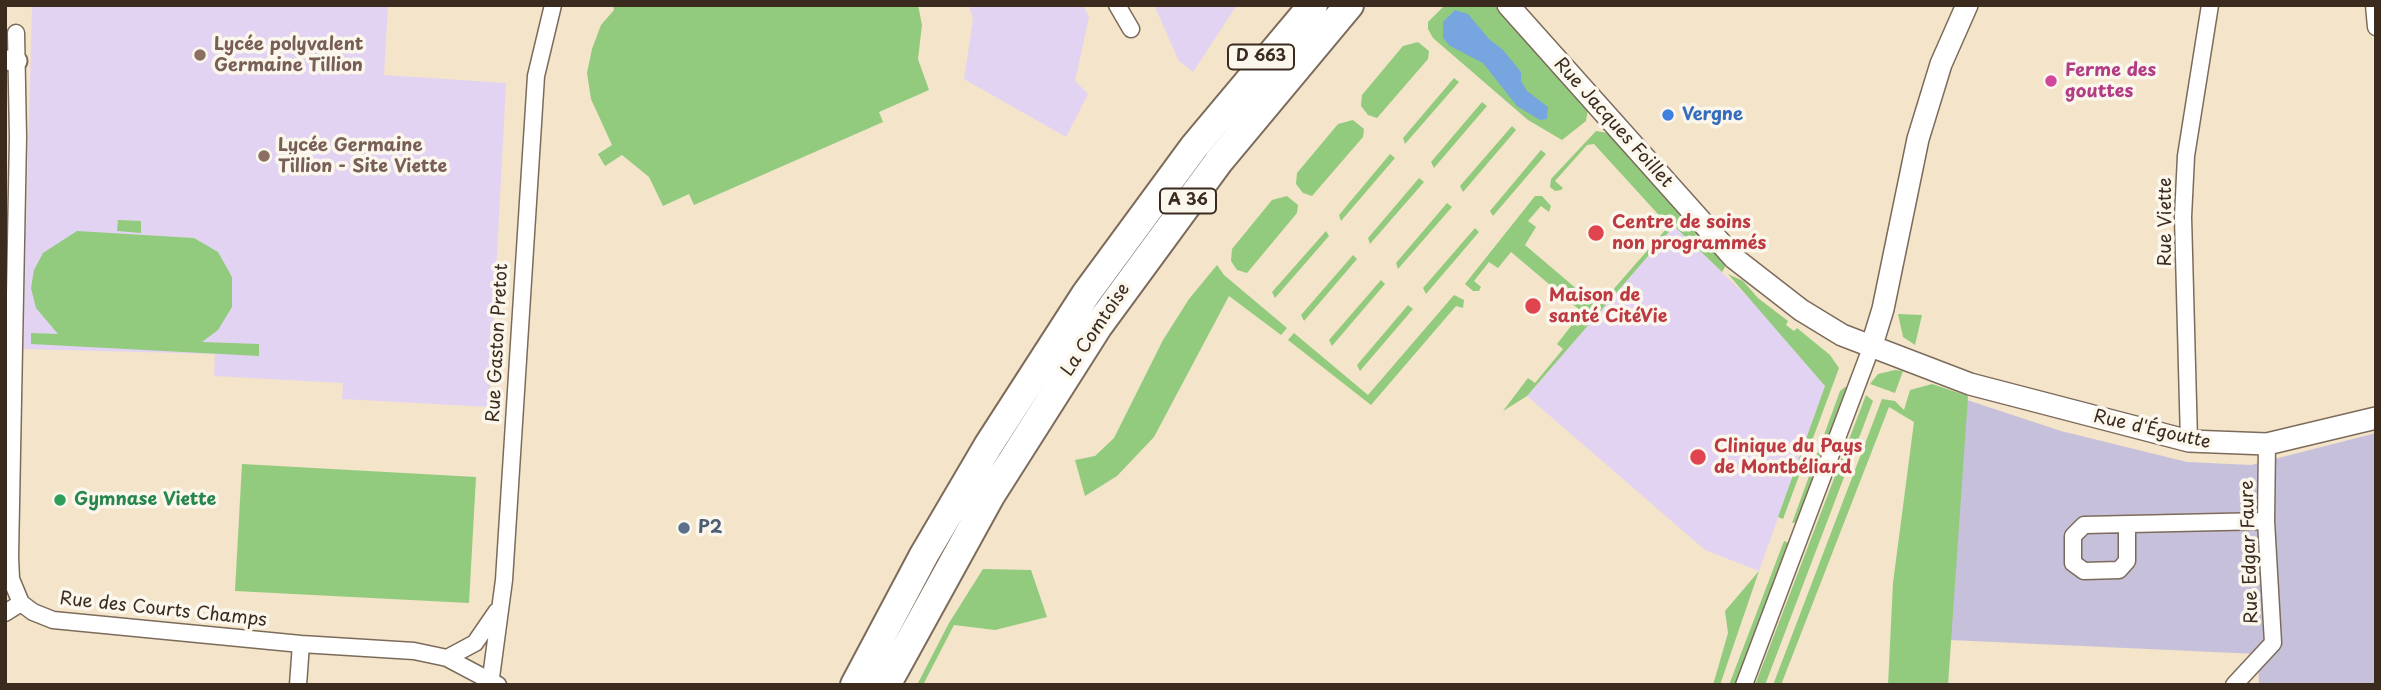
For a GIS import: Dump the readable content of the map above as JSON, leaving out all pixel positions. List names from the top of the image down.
{
  "streets": {
    "highway": ["D 663", "A 36", "La Comtoise"],
    "main road": ["Rue Jacques Foillet", "Rue d'Égoutte"],
    "street": [
      "Rue Viette",
      "Rue Gaston Pretot",
      "Rue Edgar Faure",
      "Rue des Courts Champs"
    ]
  },
  "crossings": [
    ["D 663", "La Comtoise"],
    ["Rue Jacques Foillet", "Rue d'Égoutte"],
    ["Rue Viette", "Rue d'Égoutte"],
    ["Rue Gaston Pretot", "Rue des Courts Champs"],
    ["Rue d'Égoutte", "Rue Edgar Faure"]
  ],
  "places": [
    "Lycée polyvalent Germaine Tillion",
    "Ferme des gouttes",
    "Vergne",
    "Lycée Germaine Tillion - Site Viette",
    "Centre de soins non programmés",
    "Maison de santé CitéVie",
    "Clinique du Pays de Montbéliard",
    "Gymnase Viette",
    "P2"
  ]
}
